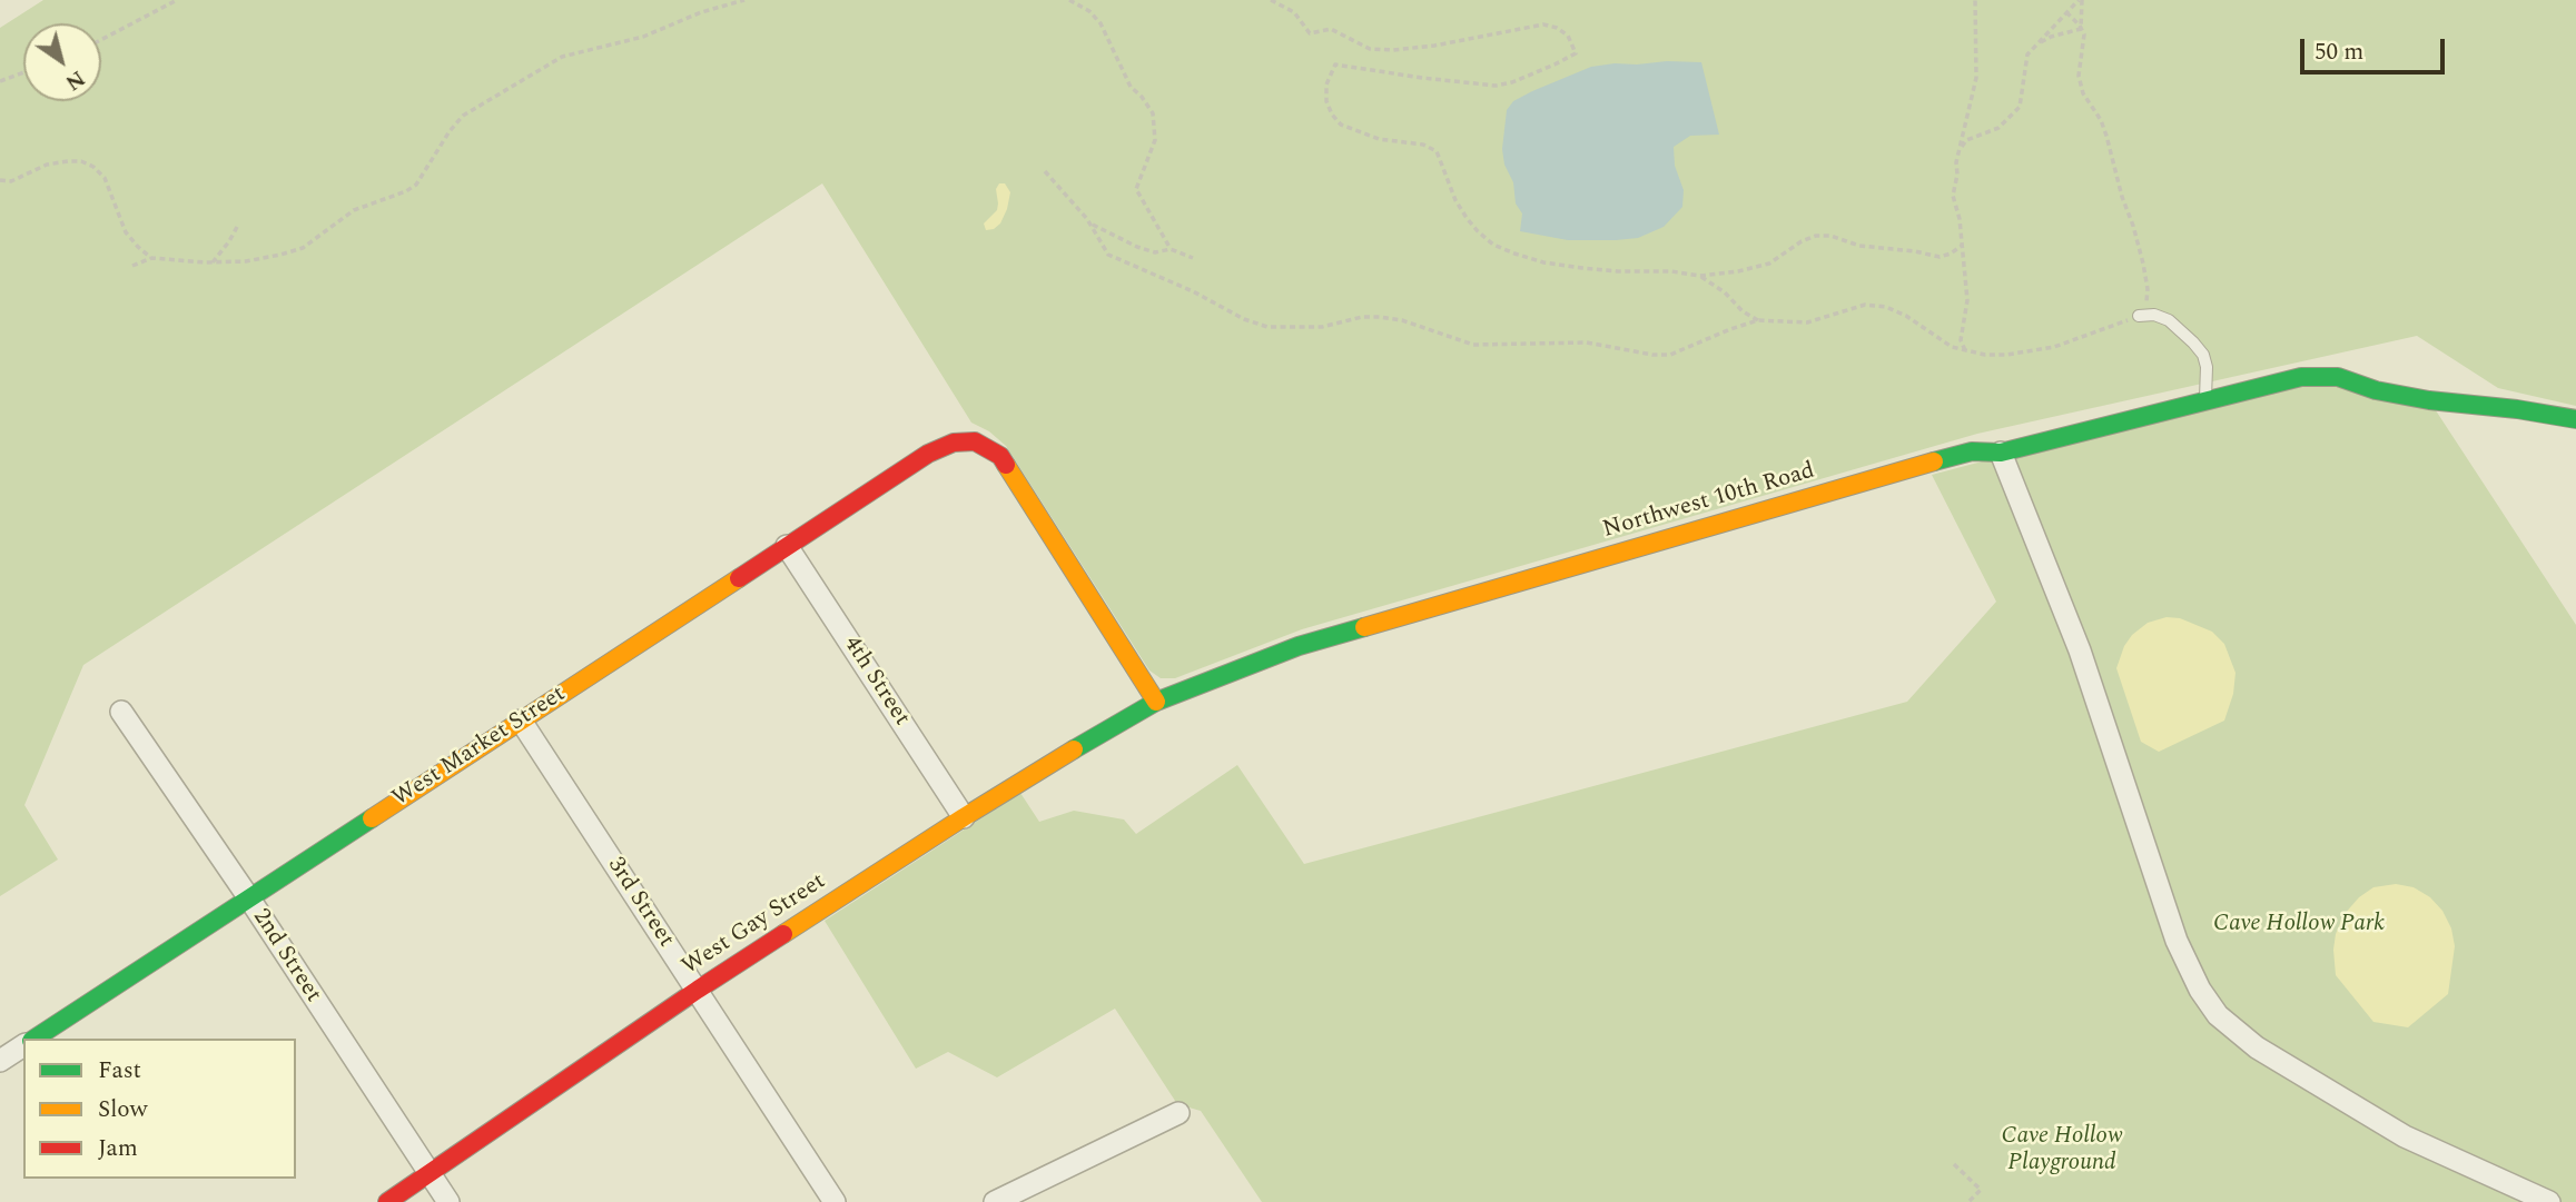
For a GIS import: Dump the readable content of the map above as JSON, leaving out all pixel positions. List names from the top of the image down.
{
  "streets": {
    "street": [
      "Northwest 10th Road",
      "4th Street",
      "West Market Street",
      "3rd Street",
      "West Gay Street",
      "2nd Street"
    ]
  },
  "crossings": [
    ["Northwest 10th Road", "West Market Street"],
    ["Northwest 10th Road", "West Gay Street"],
    ["4th Street", "West Market Street"],
    ["4th Street", "West Gay Street"],
    ["West Market Street", "3rd Street"],
    ["West Market Street", "West Gay Street"],
    ["West Market Street", "2nd Street"],
    ["3rd Street", "West Gay Street"],
    ["West Gay Street", "2nd Street"]
  ],
  "parks": ["Cave Hollow Park", "Cave Hollow Playground"],
  "legend": ["Fast", "Slow", "Jam"],
  "scale_bar": "50 m",
  "north": "bottom right"
}
